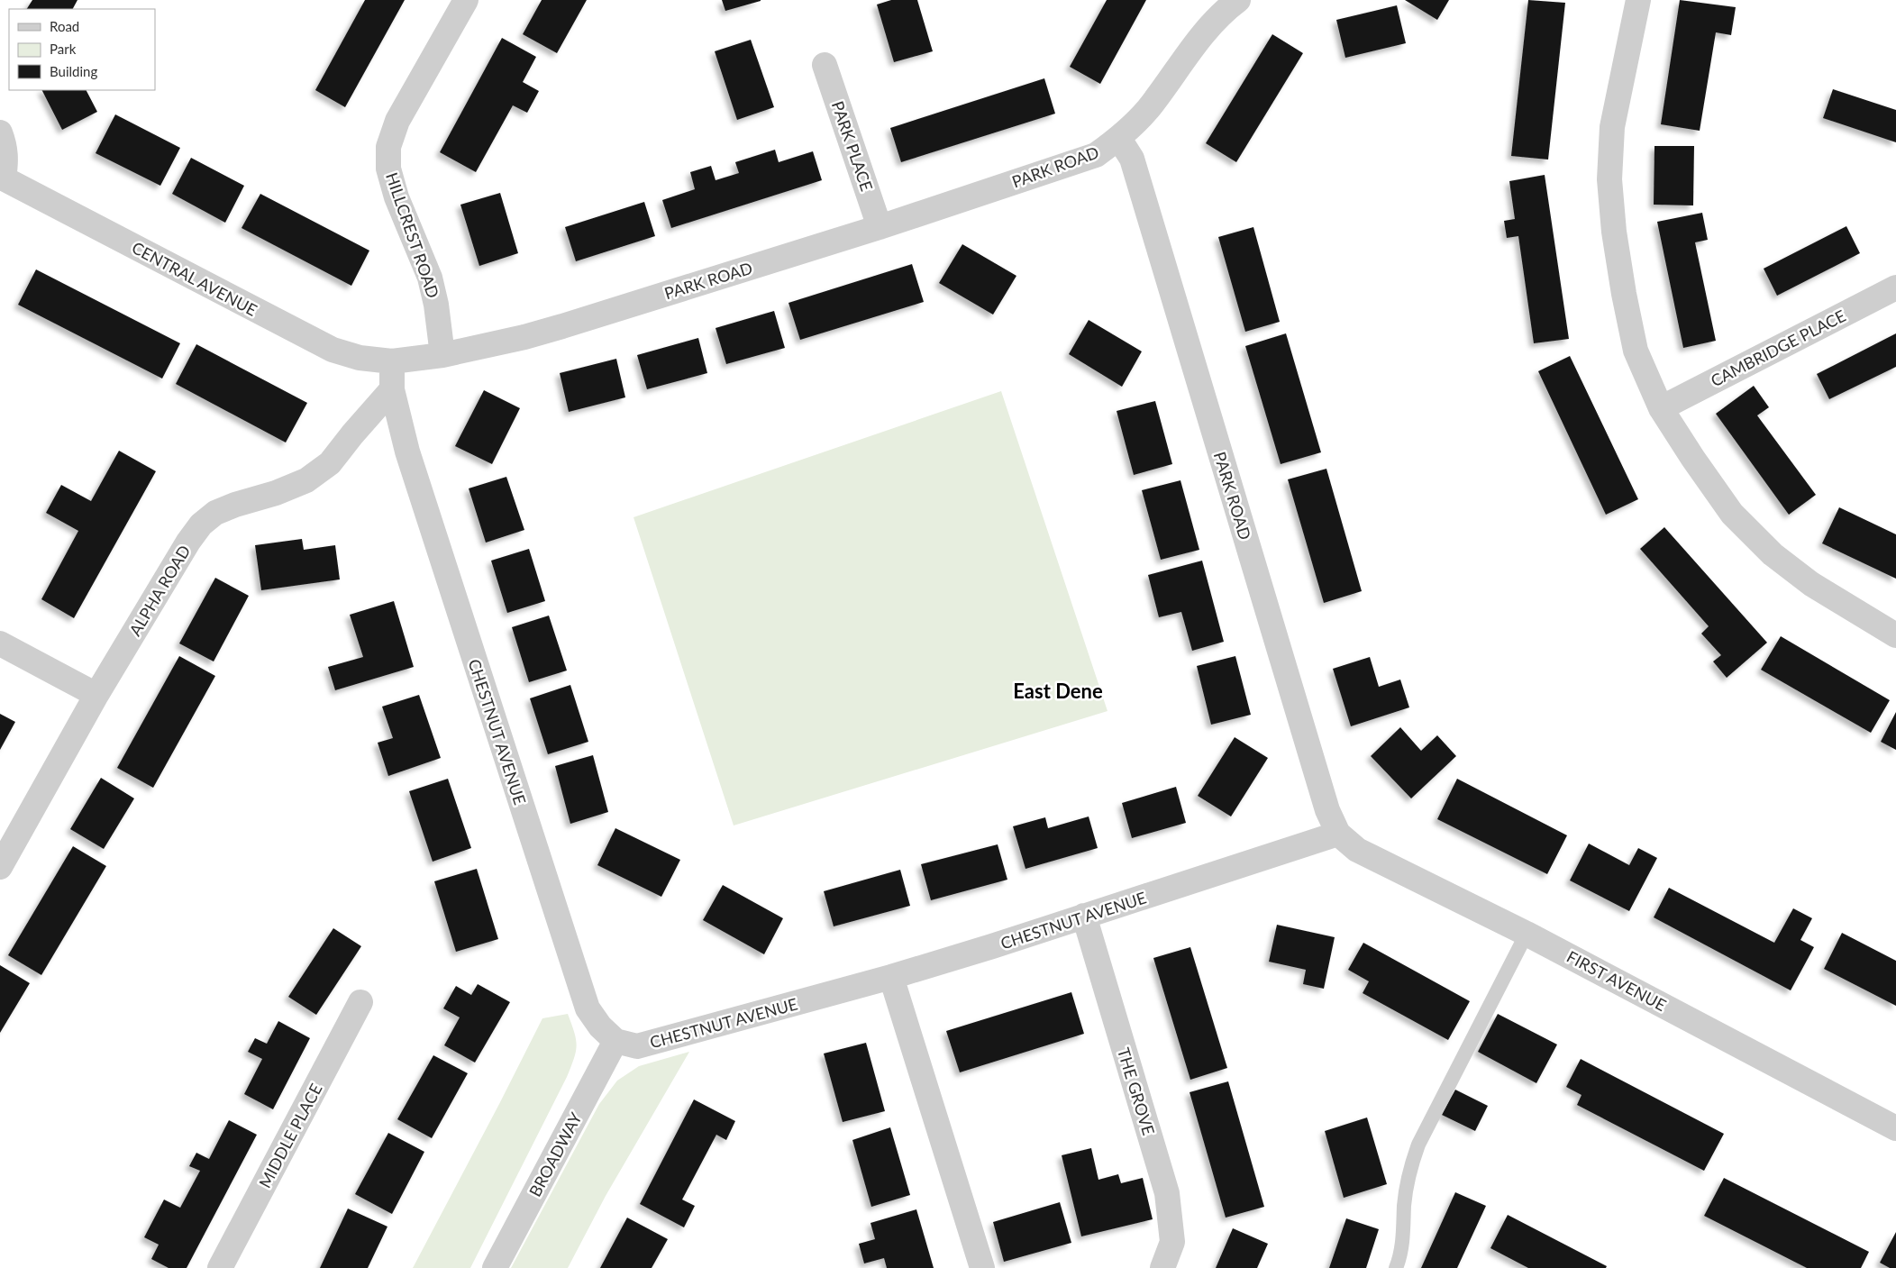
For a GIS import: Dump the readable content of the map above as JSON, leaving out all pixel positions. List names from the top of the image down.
{
  "streets": {
    "street": [
      "PARK PLACE",
      "PARK ROAD",
      "HILLCREST ROAD",
      "CENTRAL AVENUE",
      "CAMBRIDGE PLACE",
      "ALPHA ROAD",
      "CHESTNUT AVENUE",
      "FIRST AVENUE",
      "THE GROVE",
      "MIDDLE PLACE",
      "BROADWAY"
    ]
  },
  "crossings": [
    ["PARK PLACE", "PARK ROAD"],
    ["PARK ROAD", "HILLCREST ROAD"],
    ["PARK ROAD", "CENTRAL AVENUE"],
    ["PARK ROAD", "CHESTNUT AVENUE"],
    ["PARK ROAD", "FIRST AVENUE"],
    ["CENTRAL AVENUE", "CHESTNUT AVENUE"],
    ["ALPHA ROAD", "CHESTNUT AVENUE"],
    ["CHESTNUT AVENUE", "FIRST AVENUE"],
    ["CHESTNUT AVENUE", "THE GROVE"],
    ["CHESTNUT AVENUE", "BROADWAY"]
  ],
  "districts": ["East Dene"],
  "legend": ["Road", "Park", "Building"]
}
